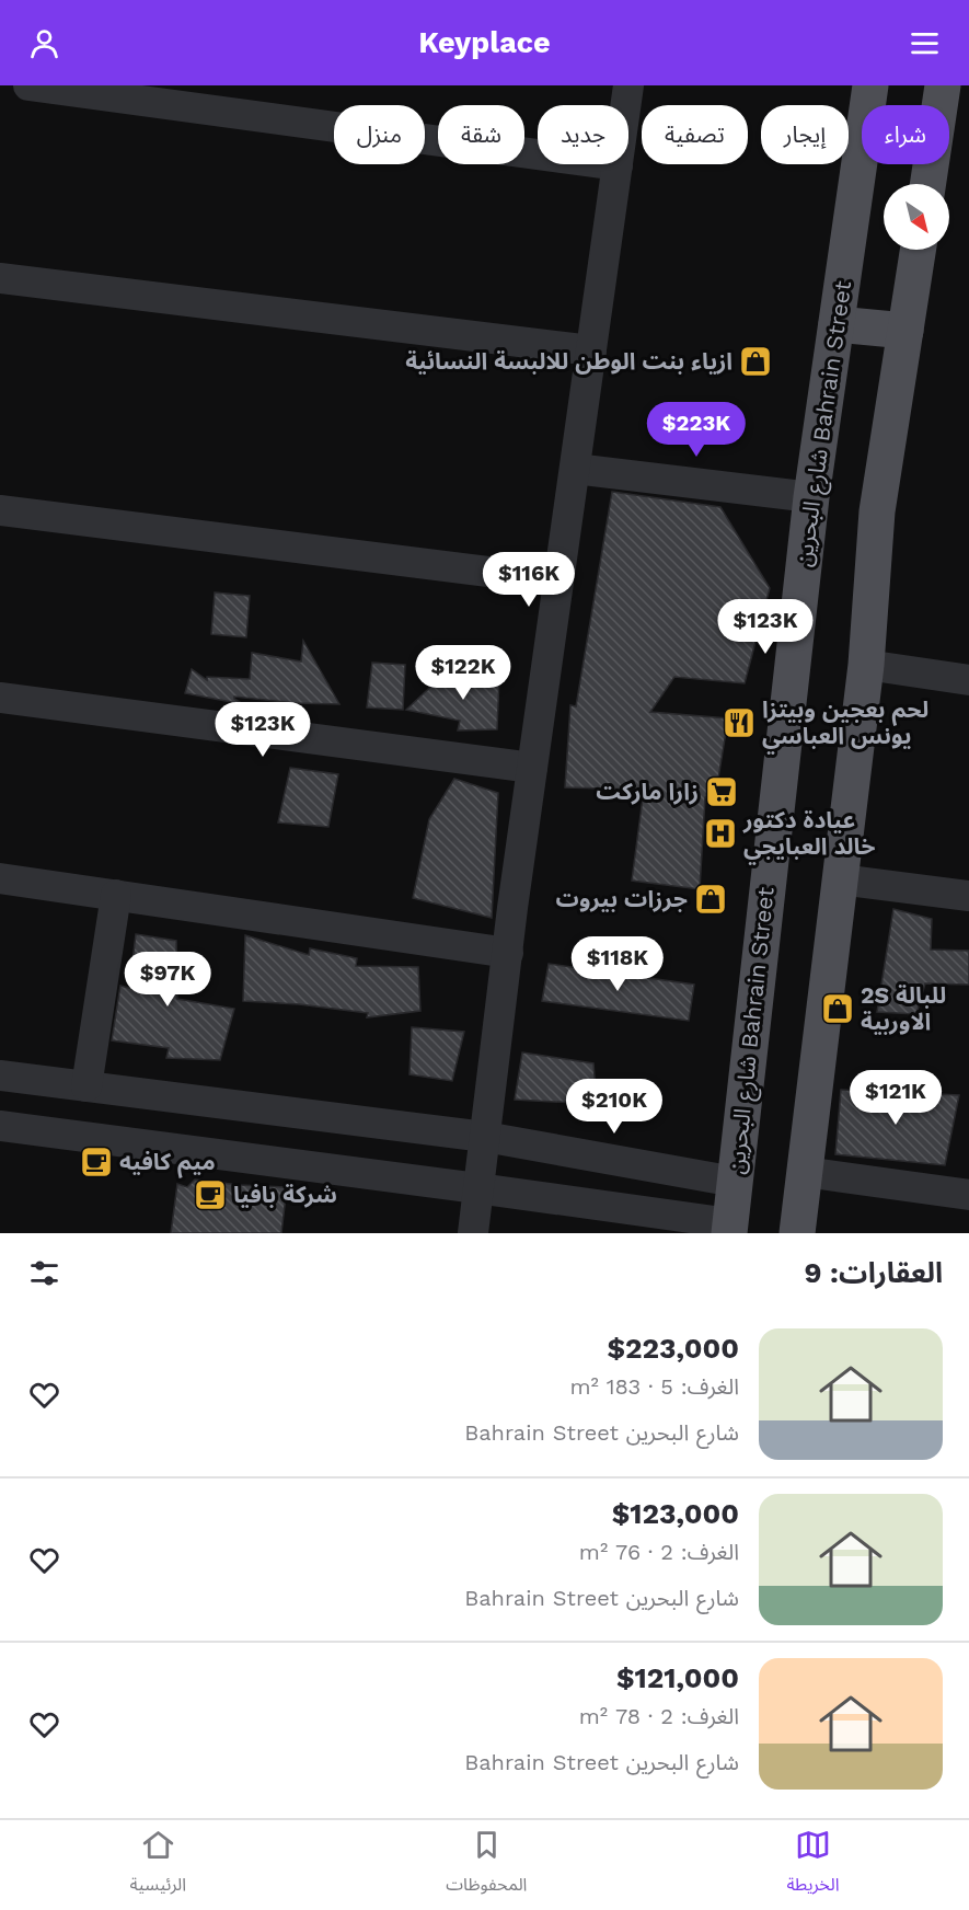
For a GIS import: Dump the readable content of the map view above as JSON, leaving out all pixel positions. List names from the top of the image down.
{
  "streets": {
    "main road": ["شارع البحرين Bahrain Street"]
  },
  "places": {
    "shop": ["ازياء بنت الوطن للالبسة النسائية", "جرزات بيروت", "2S للبالة الاوربية"],
    "restaurant": ["لحم بعجين وبيتزا يونس العباسي"],
    "supermarket": ["زارا ماركت"],
    "hospital": ["عيادة دكتور خالد العبايجي"],
    "cafe": ["ميم كافيه", "شركة بافيا"]
  },
  "north": "bottom right",
  "page": {
    "header": "Keyplace",
    "chip": [
      "شراء",
      "إيجار",
      "تصفية",
      "جديد",
      "شقة",
      "منزل"
    ],
    "price": [
      "$223K",
      "$116K",
      "$123K",
      "$122K",
      "$123K",
      "$118K",
      "$97K",
      "$121K",
      "$210K"
    ],
    "heading": "العقارات: 9",
    "list": [
      {
        "name": "$223,000",
        "note": "الغرف: 5 · 183 m² · شارع البحرين Bahrain Street"
      },
      {
        "name": "$123,000",
        "note": "الغرف: 2 · 76 m² · شارع البحرين Bahrain Street"
      },
      {
        "name": "$121,000",
        "note": "الغرف: 2 · 78 m² · شارع البحرين Bahrain Street"
      }
    ],
    "tabs": ["الخريطة", "المحفوظات", "الرئيسية"]
  }
}
